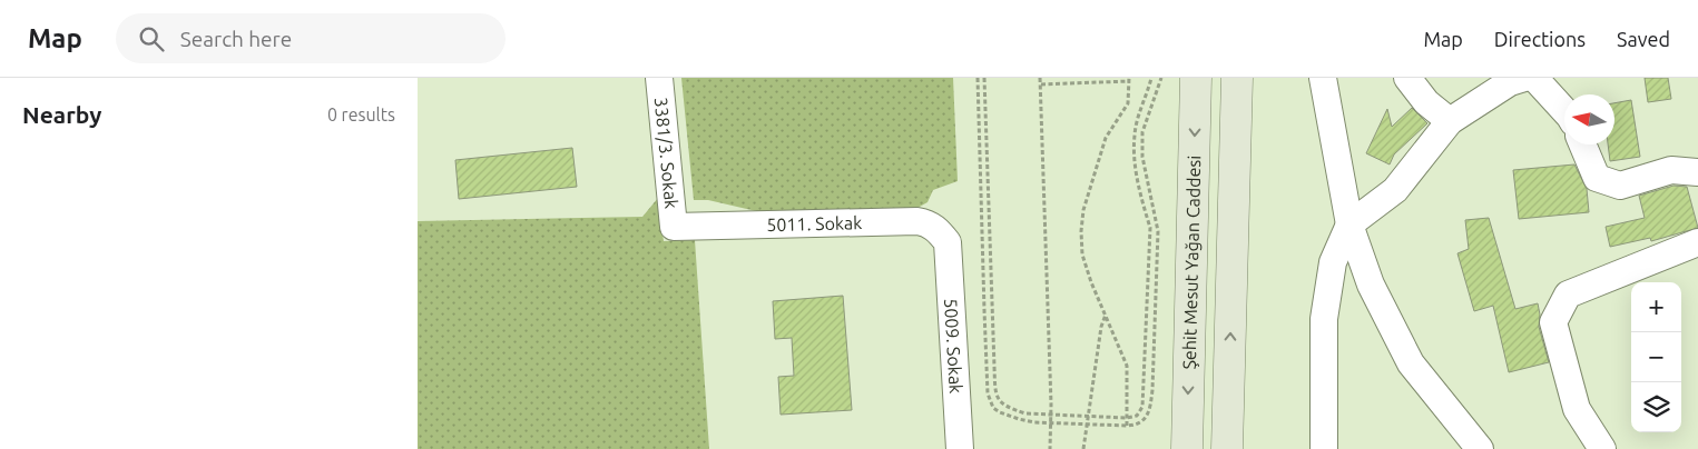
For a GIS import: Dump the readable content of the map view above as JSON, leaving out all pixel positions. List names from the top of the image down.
{
  "streets": {
    "main road": ["Şehit Mesut Yağan Caddesi"],
    "street": ["3381/3. Sokak", "5011. Sokak", "5009. Sokak"]
  },
  "crossings": [
    ["3381/3. Sokak", "5011. Sokak"],
    ["5011. Sokak", "5009. Sokak"]
  ],
  "north": "left",
  "page": {
    "header": "Map",
    "search": "Search here",
    "nav": ["Map", "Directions", "Saved"],
    "heading": ["Nearby", "0 results"],
    "map_buttons": ["+", "−"]
  }
}
